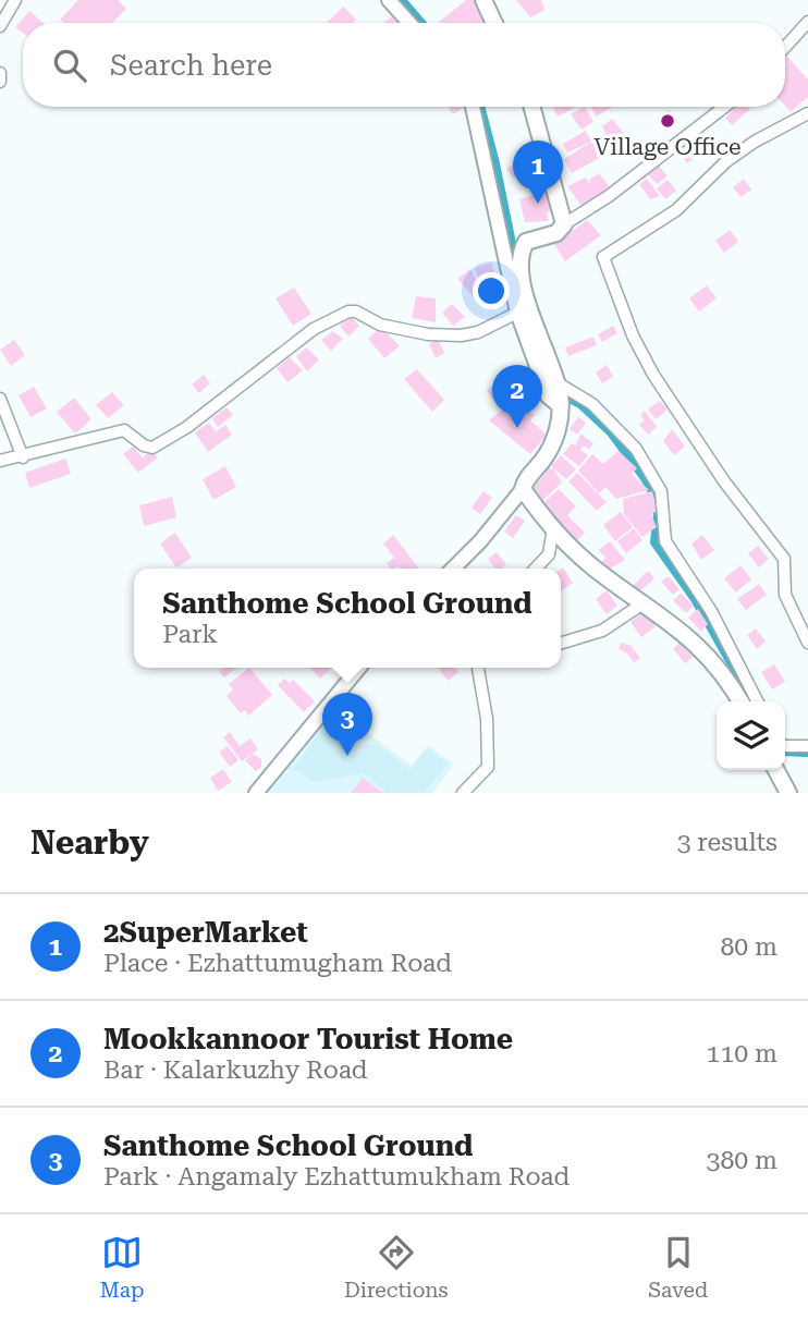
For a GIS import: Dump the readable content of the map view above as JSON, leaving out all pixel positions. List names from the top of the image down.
{
  "places": ["Village Office"],
  "page": {
    "search": "Search here",
    "pins": ["1", "2", "3"],
    "popup": ["Santhome School Ground", "Park"],
    "heading": ["Nearby", "3 results"],
    "list": [
      {
        "mark": "1",
        "name": "2SuperMarket",
        "note": "Place · Ezhattumugham Road",
        "value": "80 m"
      },
      {
        "mark": "2",
        "name": "Mookkannoor Tourist Home",
        "note": "Bar · Kalarkuzhy Road",
        "value": "110 m"
      },
      {
        "mark": "3",
        "name": "Santhome School Ground",
        "note": "Park · Angamaly Ezhattumukham Road",
        "value": "380 m"
      }
    ],
    "nav": ["Map", "Directions", "Saved"]
  }
}
